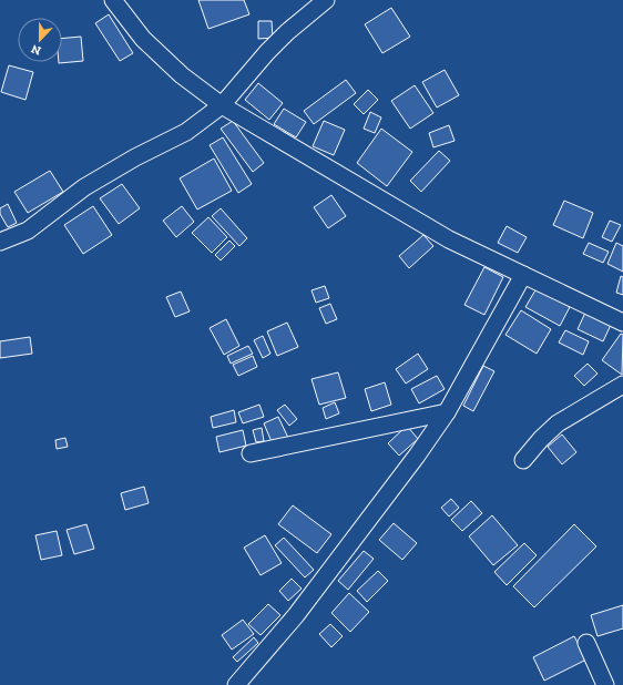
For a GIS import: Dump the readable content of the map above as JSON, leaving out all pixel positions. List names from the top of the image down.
{
  "north": "bottom"
}
